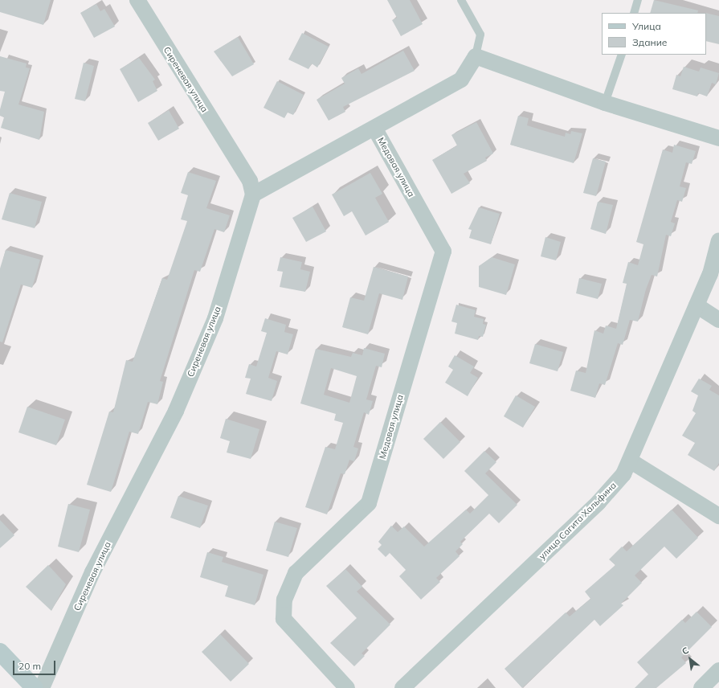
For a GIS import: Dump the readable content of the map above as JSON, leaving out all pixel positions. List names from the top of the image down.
{
  "streets": {
    "street": ["Сиреневая улица", "Медовая улица", "улица Сагита Хальфина"]
  },
  "legend": ["Улица", "Здание"],
  "scale_bar": "20 m",
  "north": "top left"
}
